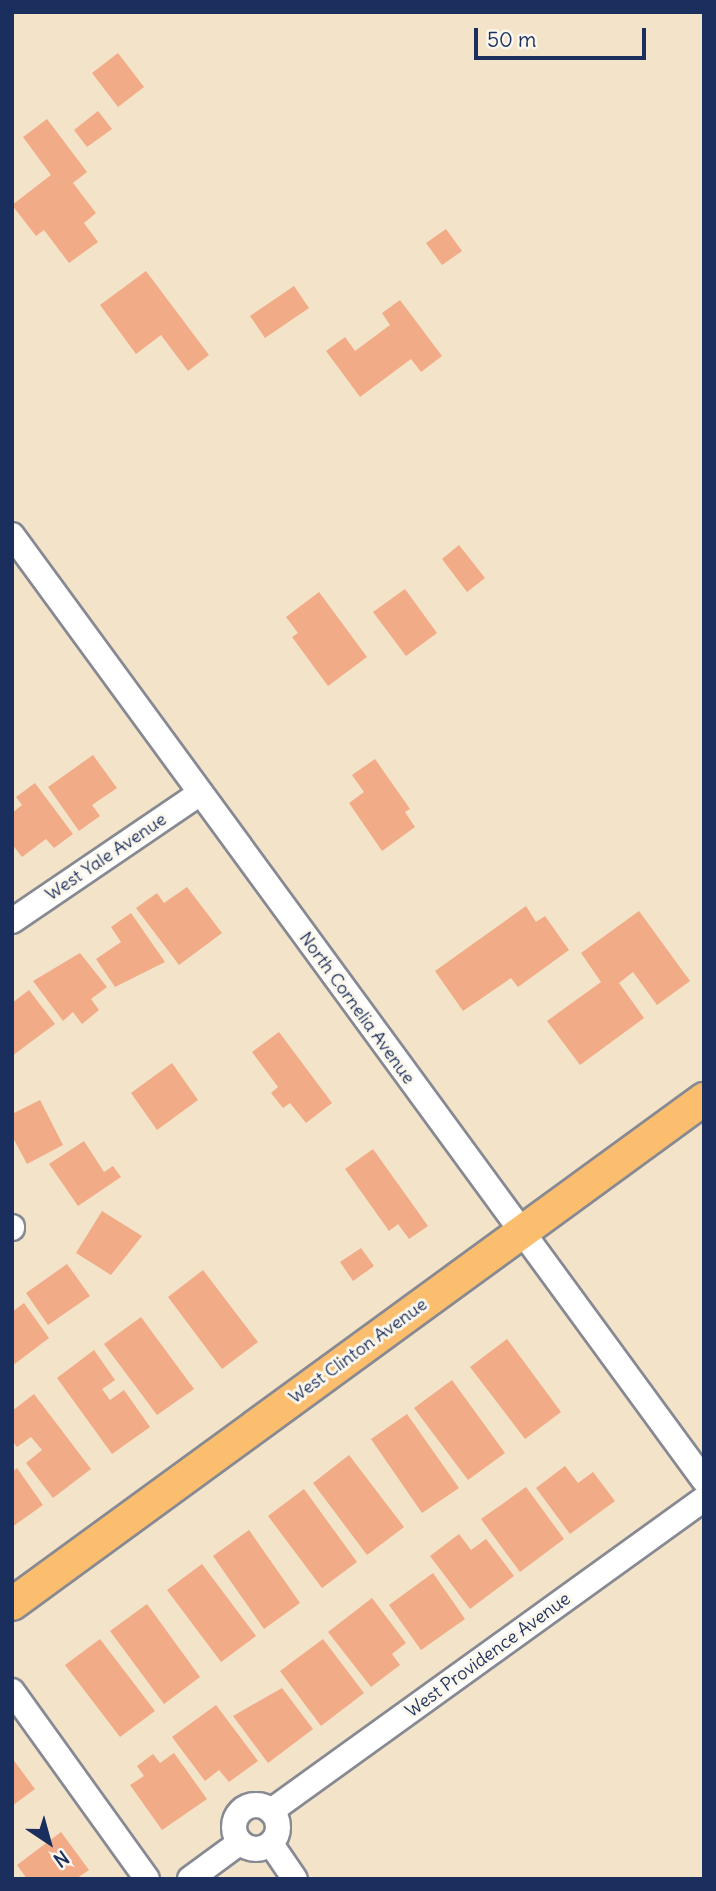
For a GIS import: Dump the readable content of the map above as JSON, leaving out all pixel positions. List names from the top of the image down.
{
  "streets": {
    "main road": ["West Clinton Avenue"],
    "street": ["West Yale Avenue", "North Cornelia Avenue", "West Providence Avenue"]
  },
  "crossings": [
    ["West Yale Avenue", "North Cornelia Avenue"],
    ["North Cornelia Avenue", "West Clinton Avenue"]
  ],
  "scale_bar": "50 m",
  "north": "bottom right"
}
